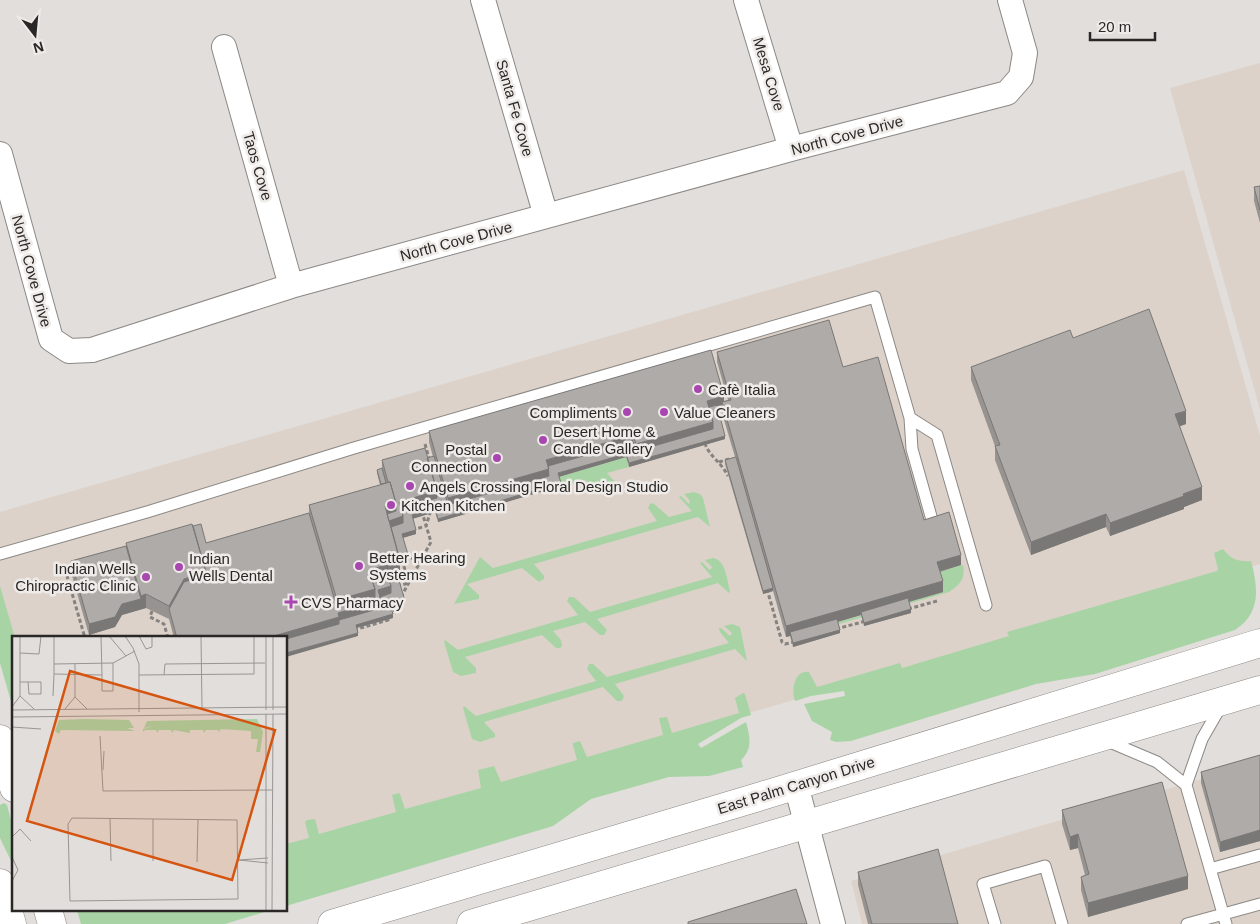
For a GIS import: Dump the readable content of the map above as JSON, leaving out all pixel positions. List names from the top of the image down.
{
  "streets": {
    "main road": ["East Palm Canyon Drive"],
    "street": [
      "Mesa Cove",
      "Santa Fe Cove",
      "North Cove Drive",
      "Taos Cove"
    ]
  },
  "crossings": [
    ["Mesa Cove", "North Cove Drive"],
    ["Santa Fe Cove", "North Cove Drive"],
    ["North Cove Drive", "Taos Cove"]
  ],
  "places": {
    "other": [
      "Cafè Italia",
      "Compliments",
      "Value Cleaners",
      "Desert Home & Candle Gallery",
      "Postal Connection",
      "Angels Crossing Floral Design Studio",
      "Kitchen Kitchen",
      "Better Hearing Systems",
      "Indian Wells Dental",
      "Indian Wells Chiropractic Clinic"
    ],
    "health": ["CVS Pharmacy"]
  },
  "scale_bar": "20 m",
  "north": "bottom"
}
